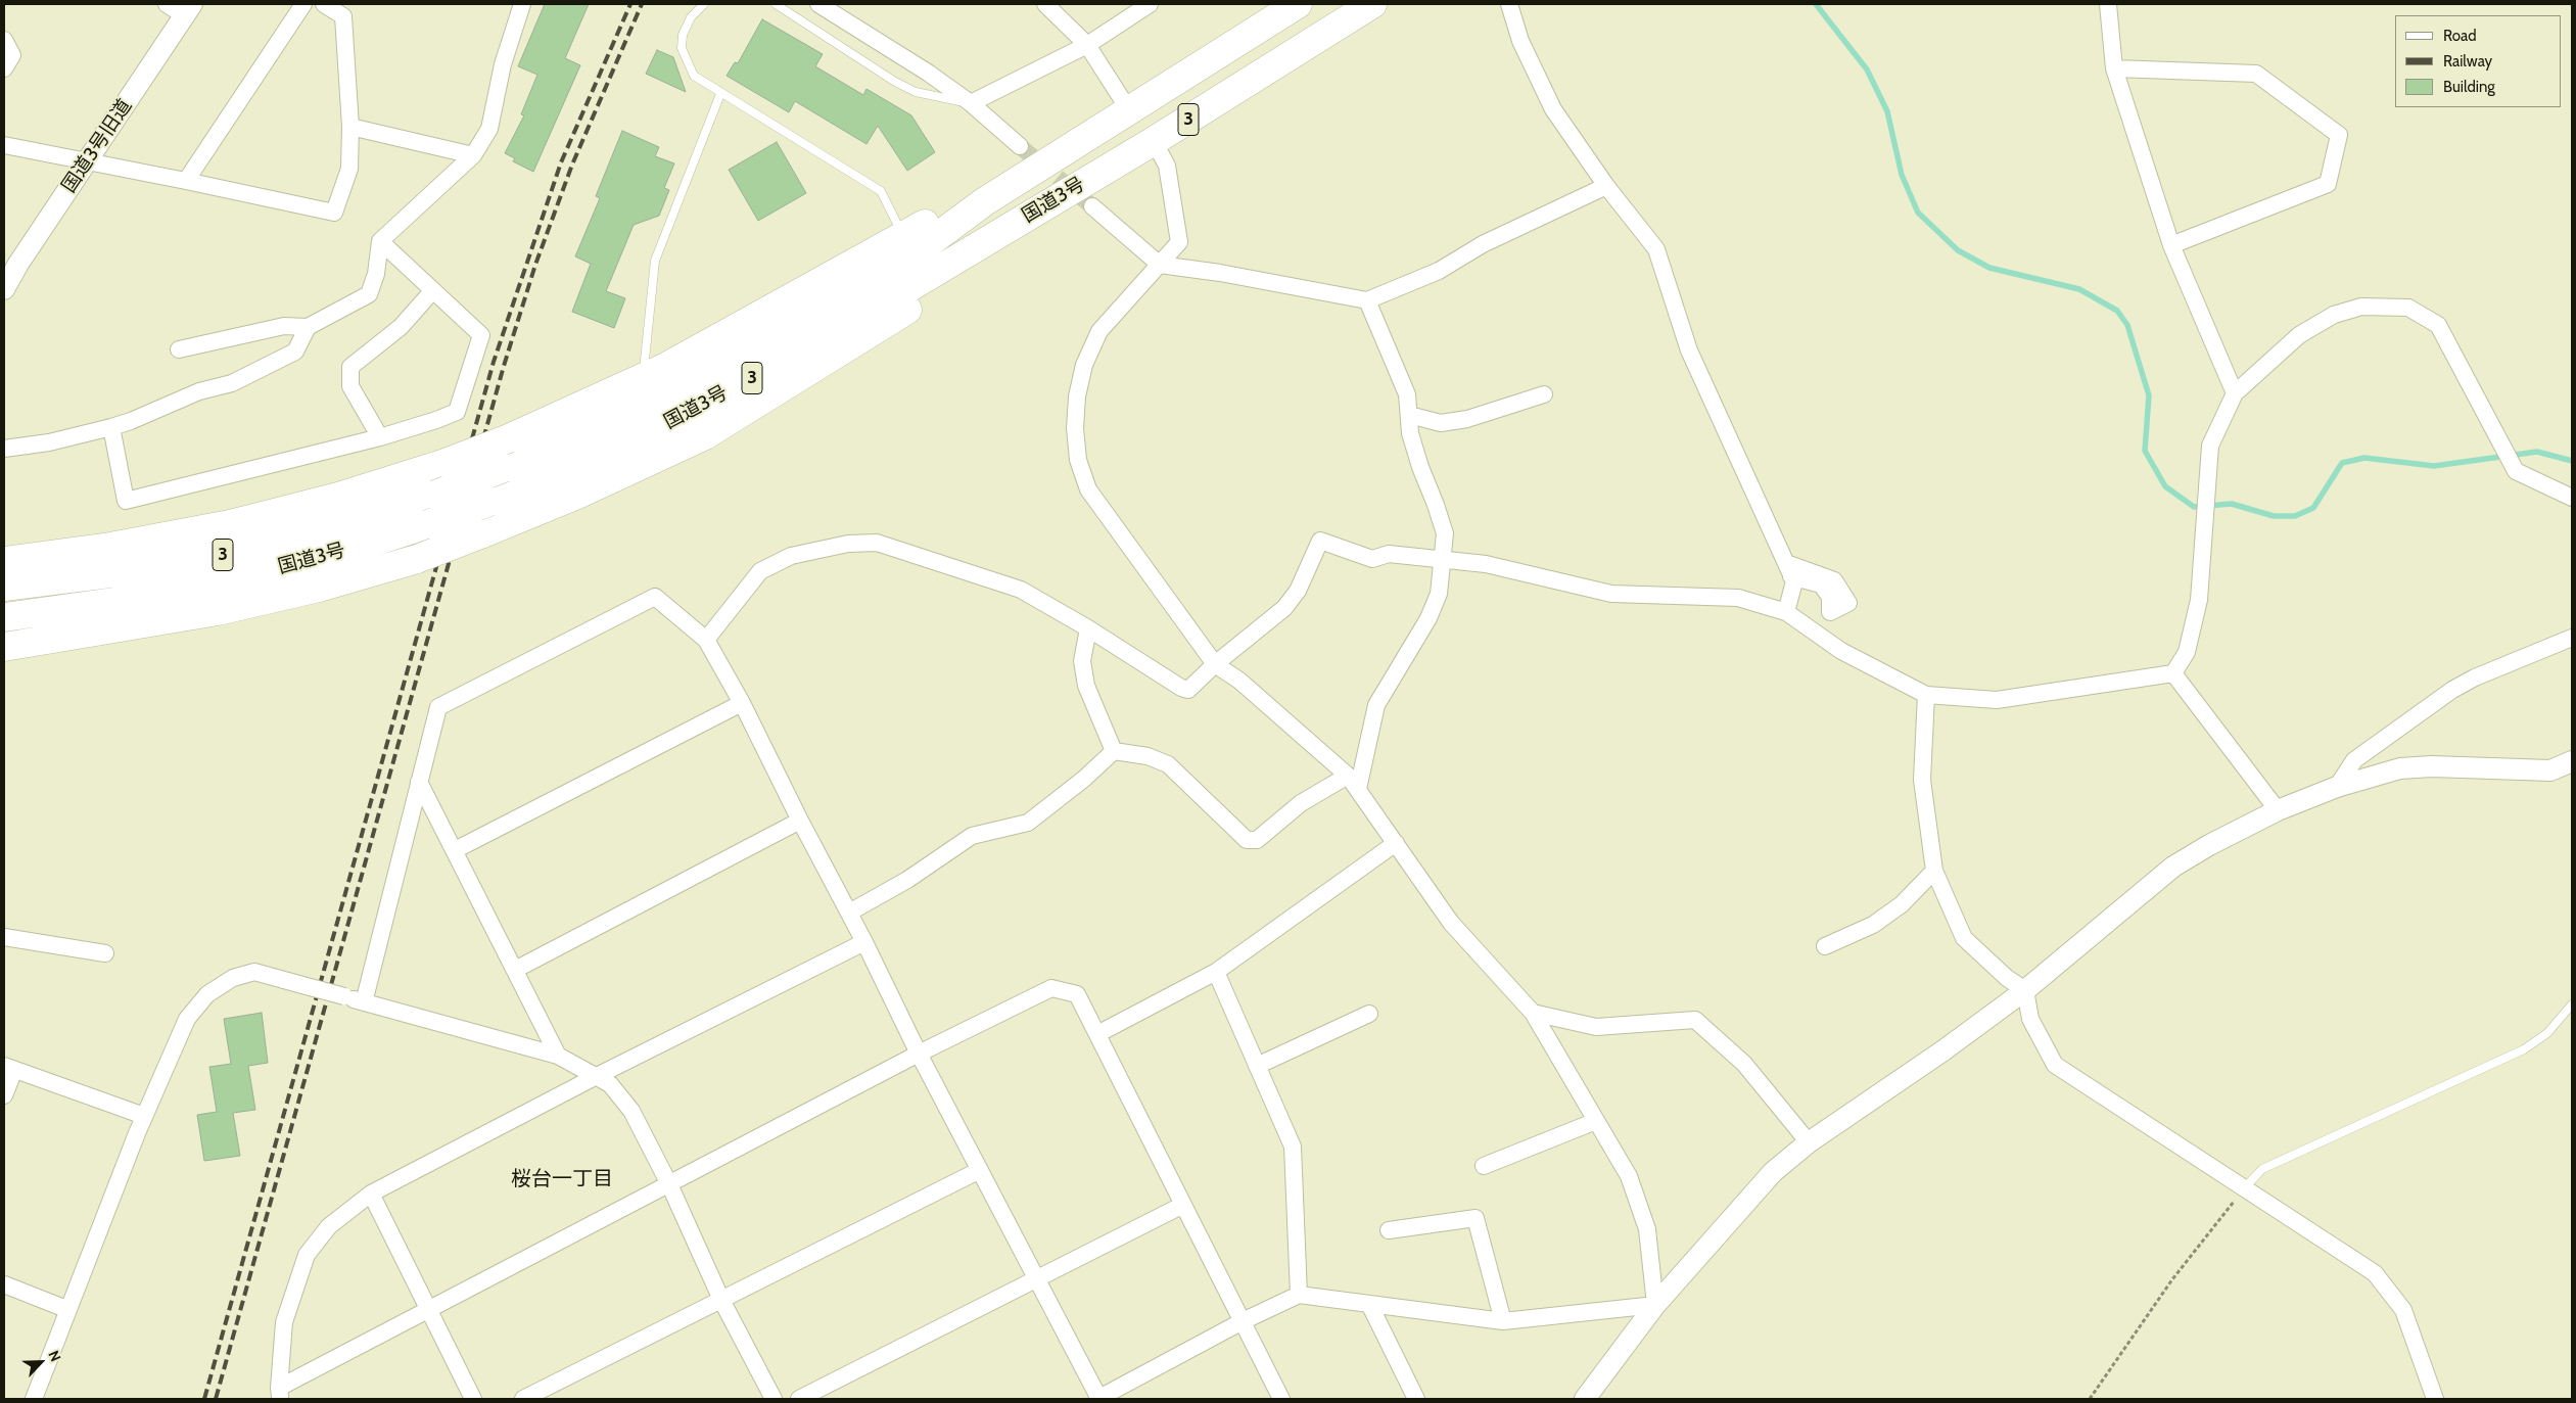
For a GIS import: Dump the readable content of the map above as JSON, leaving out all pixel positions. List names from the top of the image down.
{
  "streets": {
    "highway": ["3", "国道3号"],
    "street": ["国道3号旧道"]
  },
  "districts": ["桜台一丁目"],
  "legend": ["Road", "Railway", "Building"],
  "north": "top right"
}
